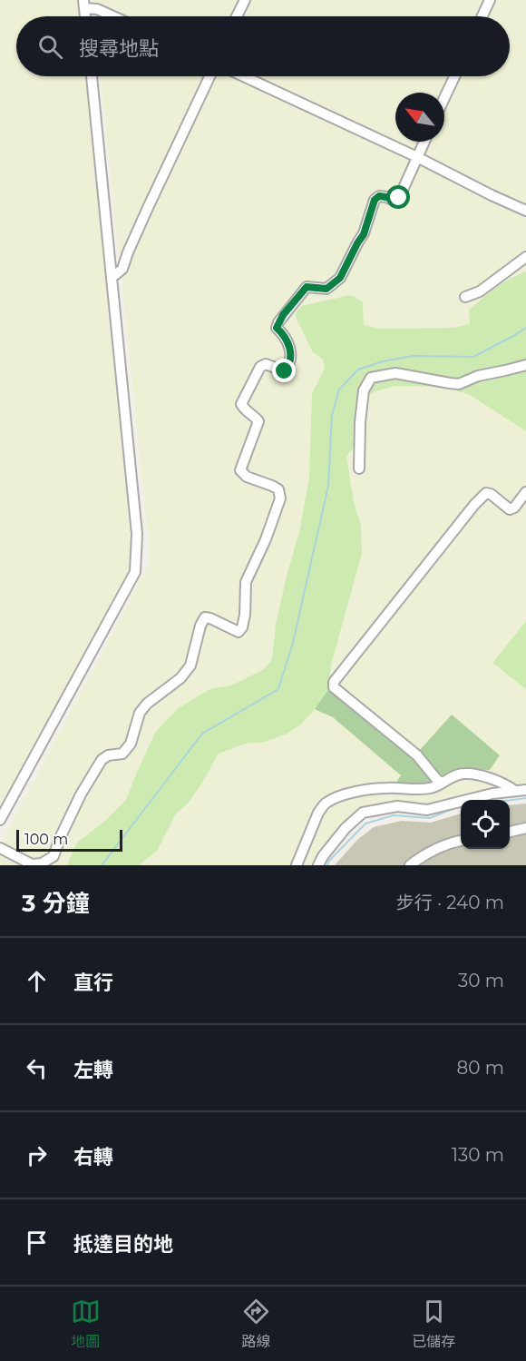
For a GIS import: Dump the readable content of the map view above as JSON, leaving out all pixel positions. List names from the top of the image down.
{
  "scale_bar": "100 m",
  "north": "top left",
  "page": {
    "search": "搜尋地點",
    "scale": "100 m",
    "heading": ["3 分鐘", "步行 · 240 m"],
    "list": [
      ["直行", "30 m"],
      ["左轉", "80 m"],
      ["右轉", "130 m"],
      "抵達目的地"
    ],
    "nav": ["地圖", "路線", "已儲存"]
  }
}
